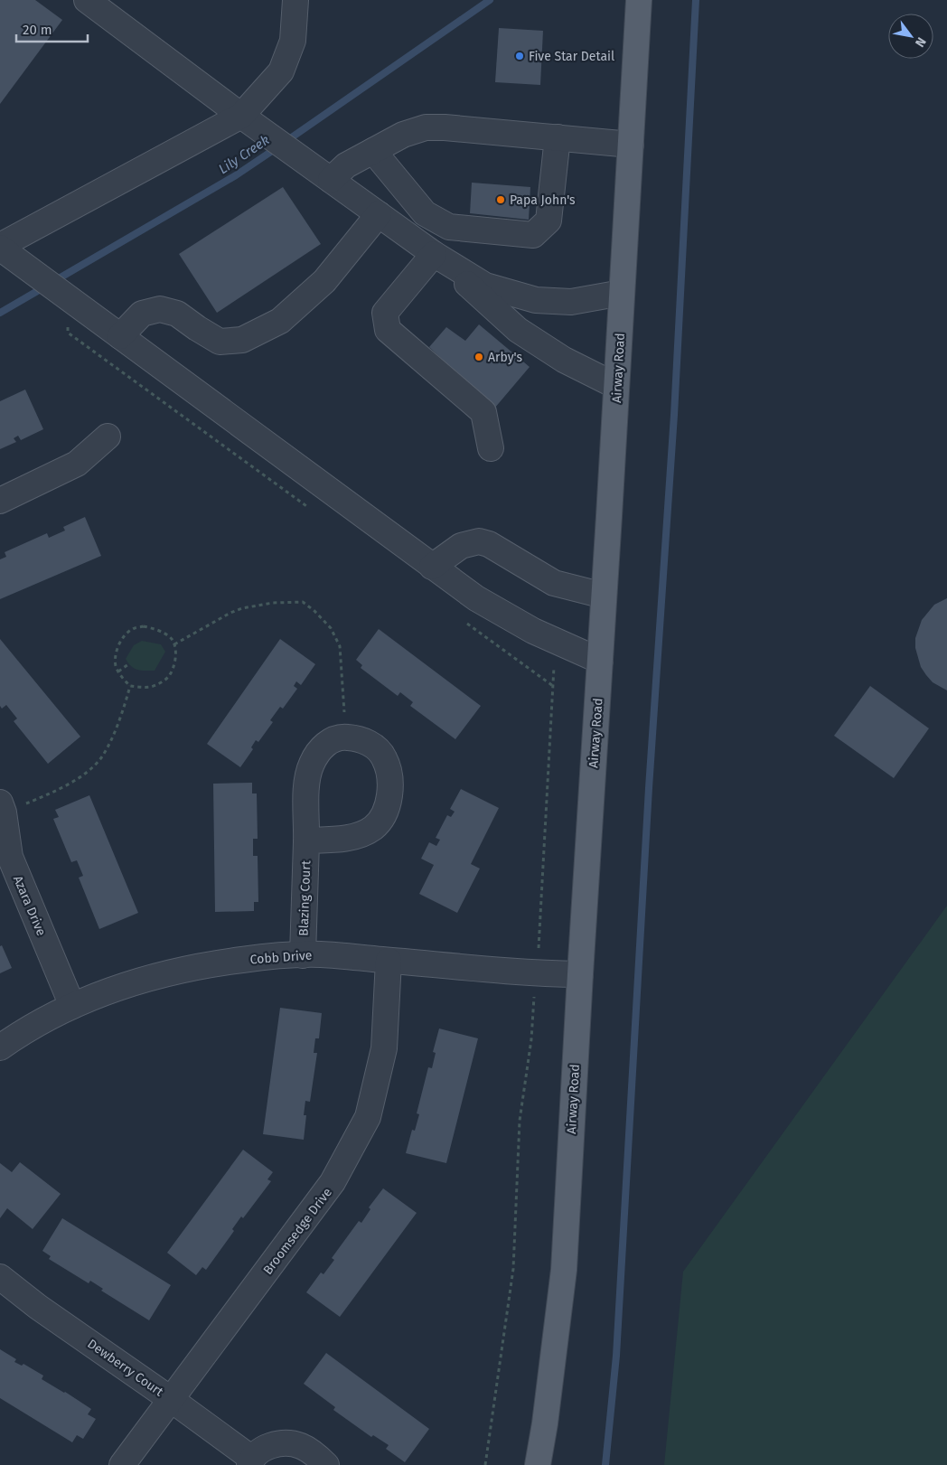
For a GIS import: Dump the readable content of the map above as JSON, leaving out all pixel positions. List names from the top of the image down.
{
  "streets": {
    "main road": ["Airway Road"],
    "street": [
      "Blazing Court",
      "Azara Drive",
      "Cobb Drive",
      "Broomsedge Drive",
      "Dewberry Court"
    ]
  },
  "crossings": [
    ["Airway Road", "Cobb Drive"],
    ["Blazing Court", "Cobb Drive"],
    ["Azara Drive", "Cobb Drive"],
    ["Cobb Drive", "Broomsedge Drive"],
    ["Broomsedge Drive", "Dewberry Court"]
  ],
  "water": ["Lily Creek"],
  "places": ["Five Star Detail", "Papa John's", "Arby's"],
  "scale_bar": "20 m",
  "north": "bottom right"
}
